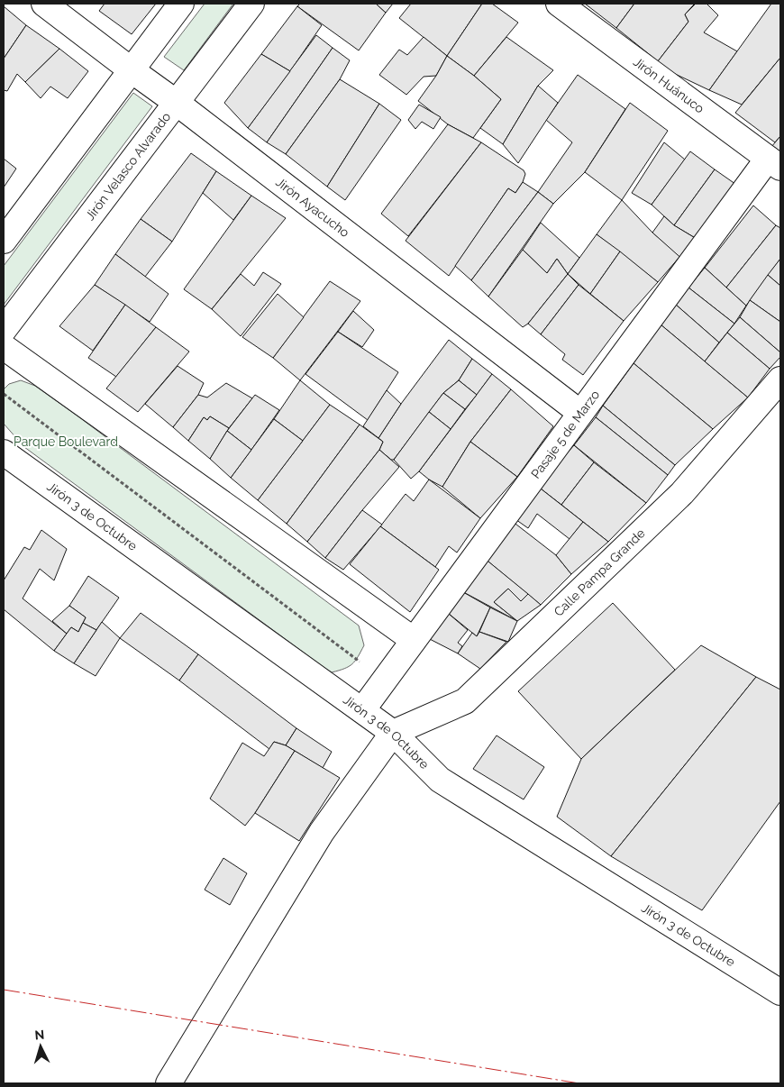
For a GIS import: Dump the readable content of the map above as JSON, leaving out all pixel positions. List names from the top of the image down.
{
  "streets": {
    "street": [
      "Jirón Huánuco",
      "Jirón Velasco Alvarado",
      "Jirón Ayacucho",
      "Pasaje 5 de Marzo",
      "Jirón 3 de Octubre",
      "Calle Pampa Grande"
    ]
  },
  "crossings": [
    ["Jirón Huánuco", "Pasaje 5 de Marzo"],
    ["Jirón Velasco Alvarado", "Jirón Ayacucho"],
    ["Jirón Ayacucho", "Pasaje 5 de Marzo"],
    ["Pasaje 5 de Marzo", "Jirón 3 de Octubre"],
    ["Jirón 3 de Octubre", "Calle Pampa Grande"]
  ],
  "parks": ["Parque Boulevard"],
  "north": "top"
}
